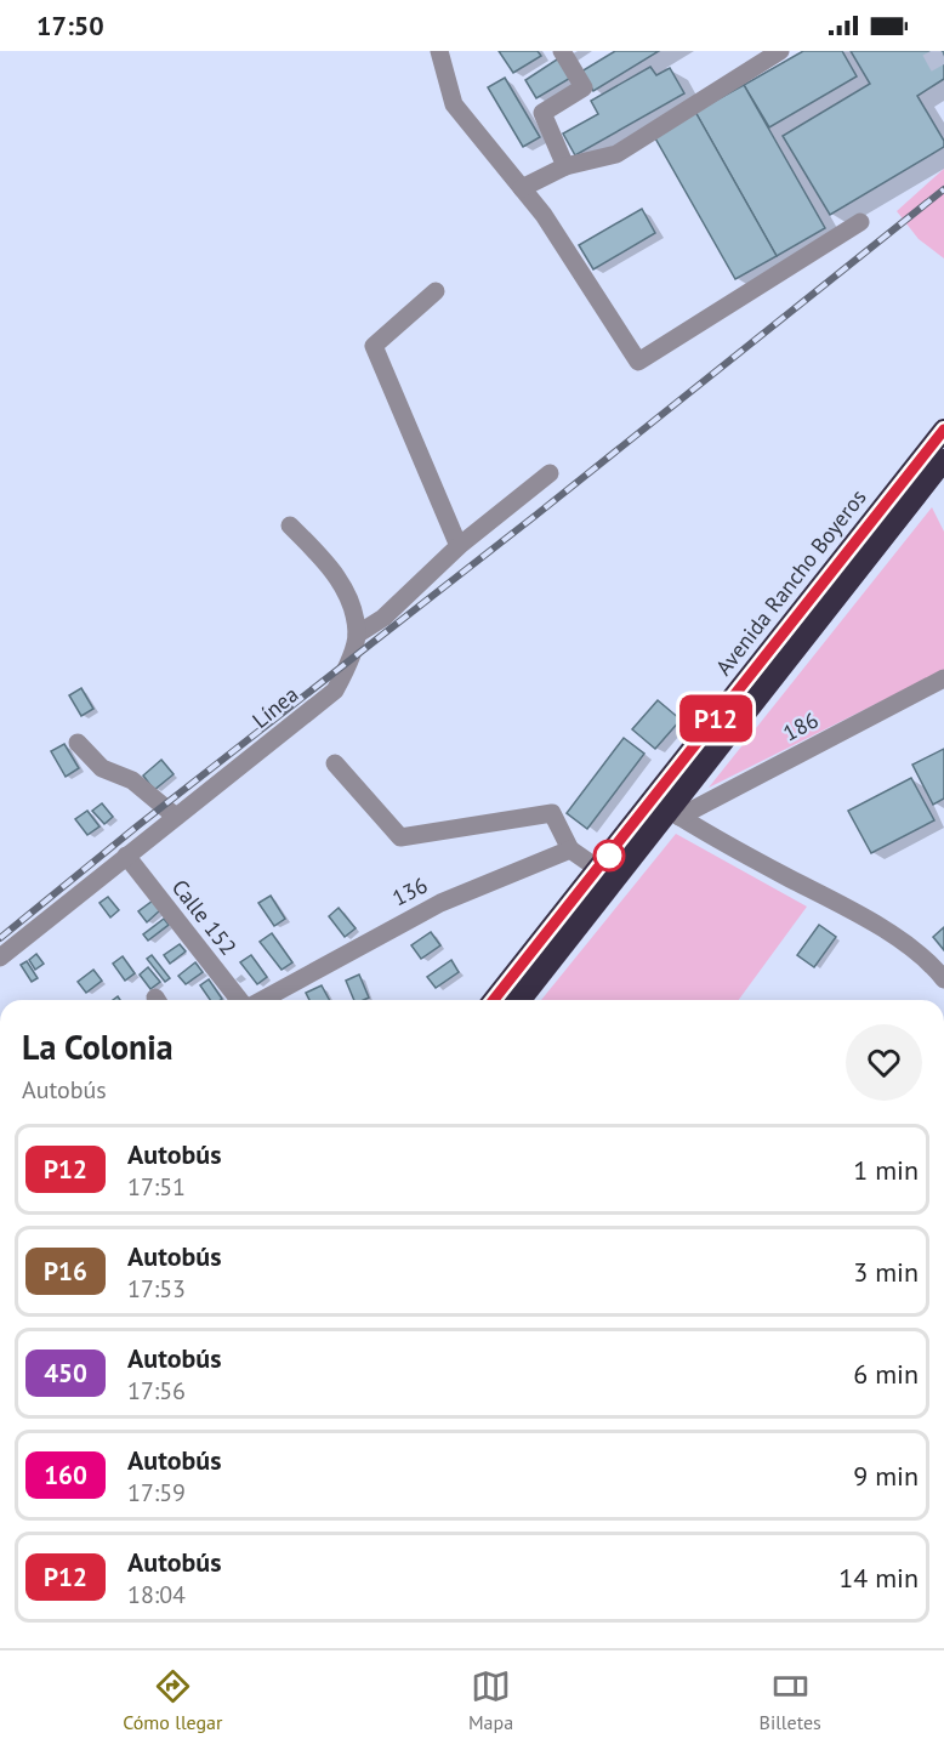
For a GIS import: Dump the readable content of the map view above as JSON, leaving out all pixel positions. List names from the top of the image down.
{
  "streets": {
    "highway": ["Avenida Rancho Boyeros"],
    "street": [
      "Línea",
      "186",
      "136",
      "Calle 152"
    ]
  },
  "crossings": [
    ["Avenida Rancho Boyeros", "186"],
    ["Línea", "Calle 152"]
  ],
  "lines": ["bus line P12"],
  "page": {
    "status": "17:50",
    "on_map": "P12",
    "heading": ["La Colonia", "Autobús"],
    "list": [
      {
        "mark": "P12",
        "name": "Autobús",
        "note": "17:51",
        "value": "1 min"
      },
      {
        "mark": "P16",
        "name": "Autobús",
        "note": "17:53",
        "value": "3 min"
      },
      {
        "mark": "450",
        "name": "Autobús",
        "note": "17:56",
        "value": "6 min"
      },
      {
        "mark": "160",
        "name": "Autobús",
        "note": "17:59",
        "value": "9 min"
      },
      {
        "mark": "P12",
        "name": "Autobús",
        "note": "18:04",
        "value": "14 min"
      }
    ],
    "tabs": ["Cómo llegar", "Mapa", "Billetes"]
  }
}
